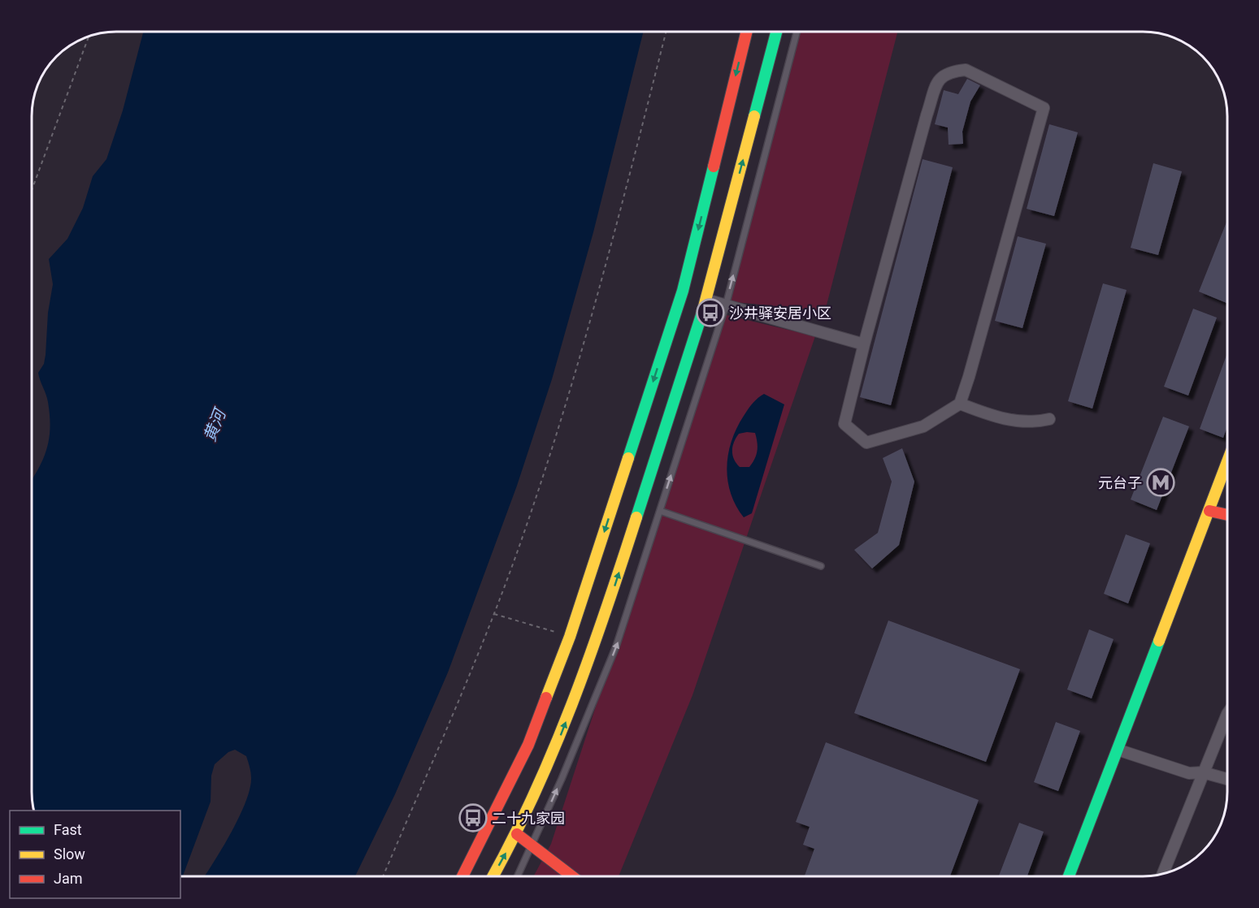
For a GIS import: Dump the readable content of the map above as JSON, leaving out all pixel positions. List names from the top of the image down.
{
  "water": ["黄河"],
  "places": {
    "bus stop": ["沙井驿安居小区", "二十九家园"],
    "metro station": ["元台子"]
  },
  "legend": ["Fast", "Slow", "Jam"]
}
